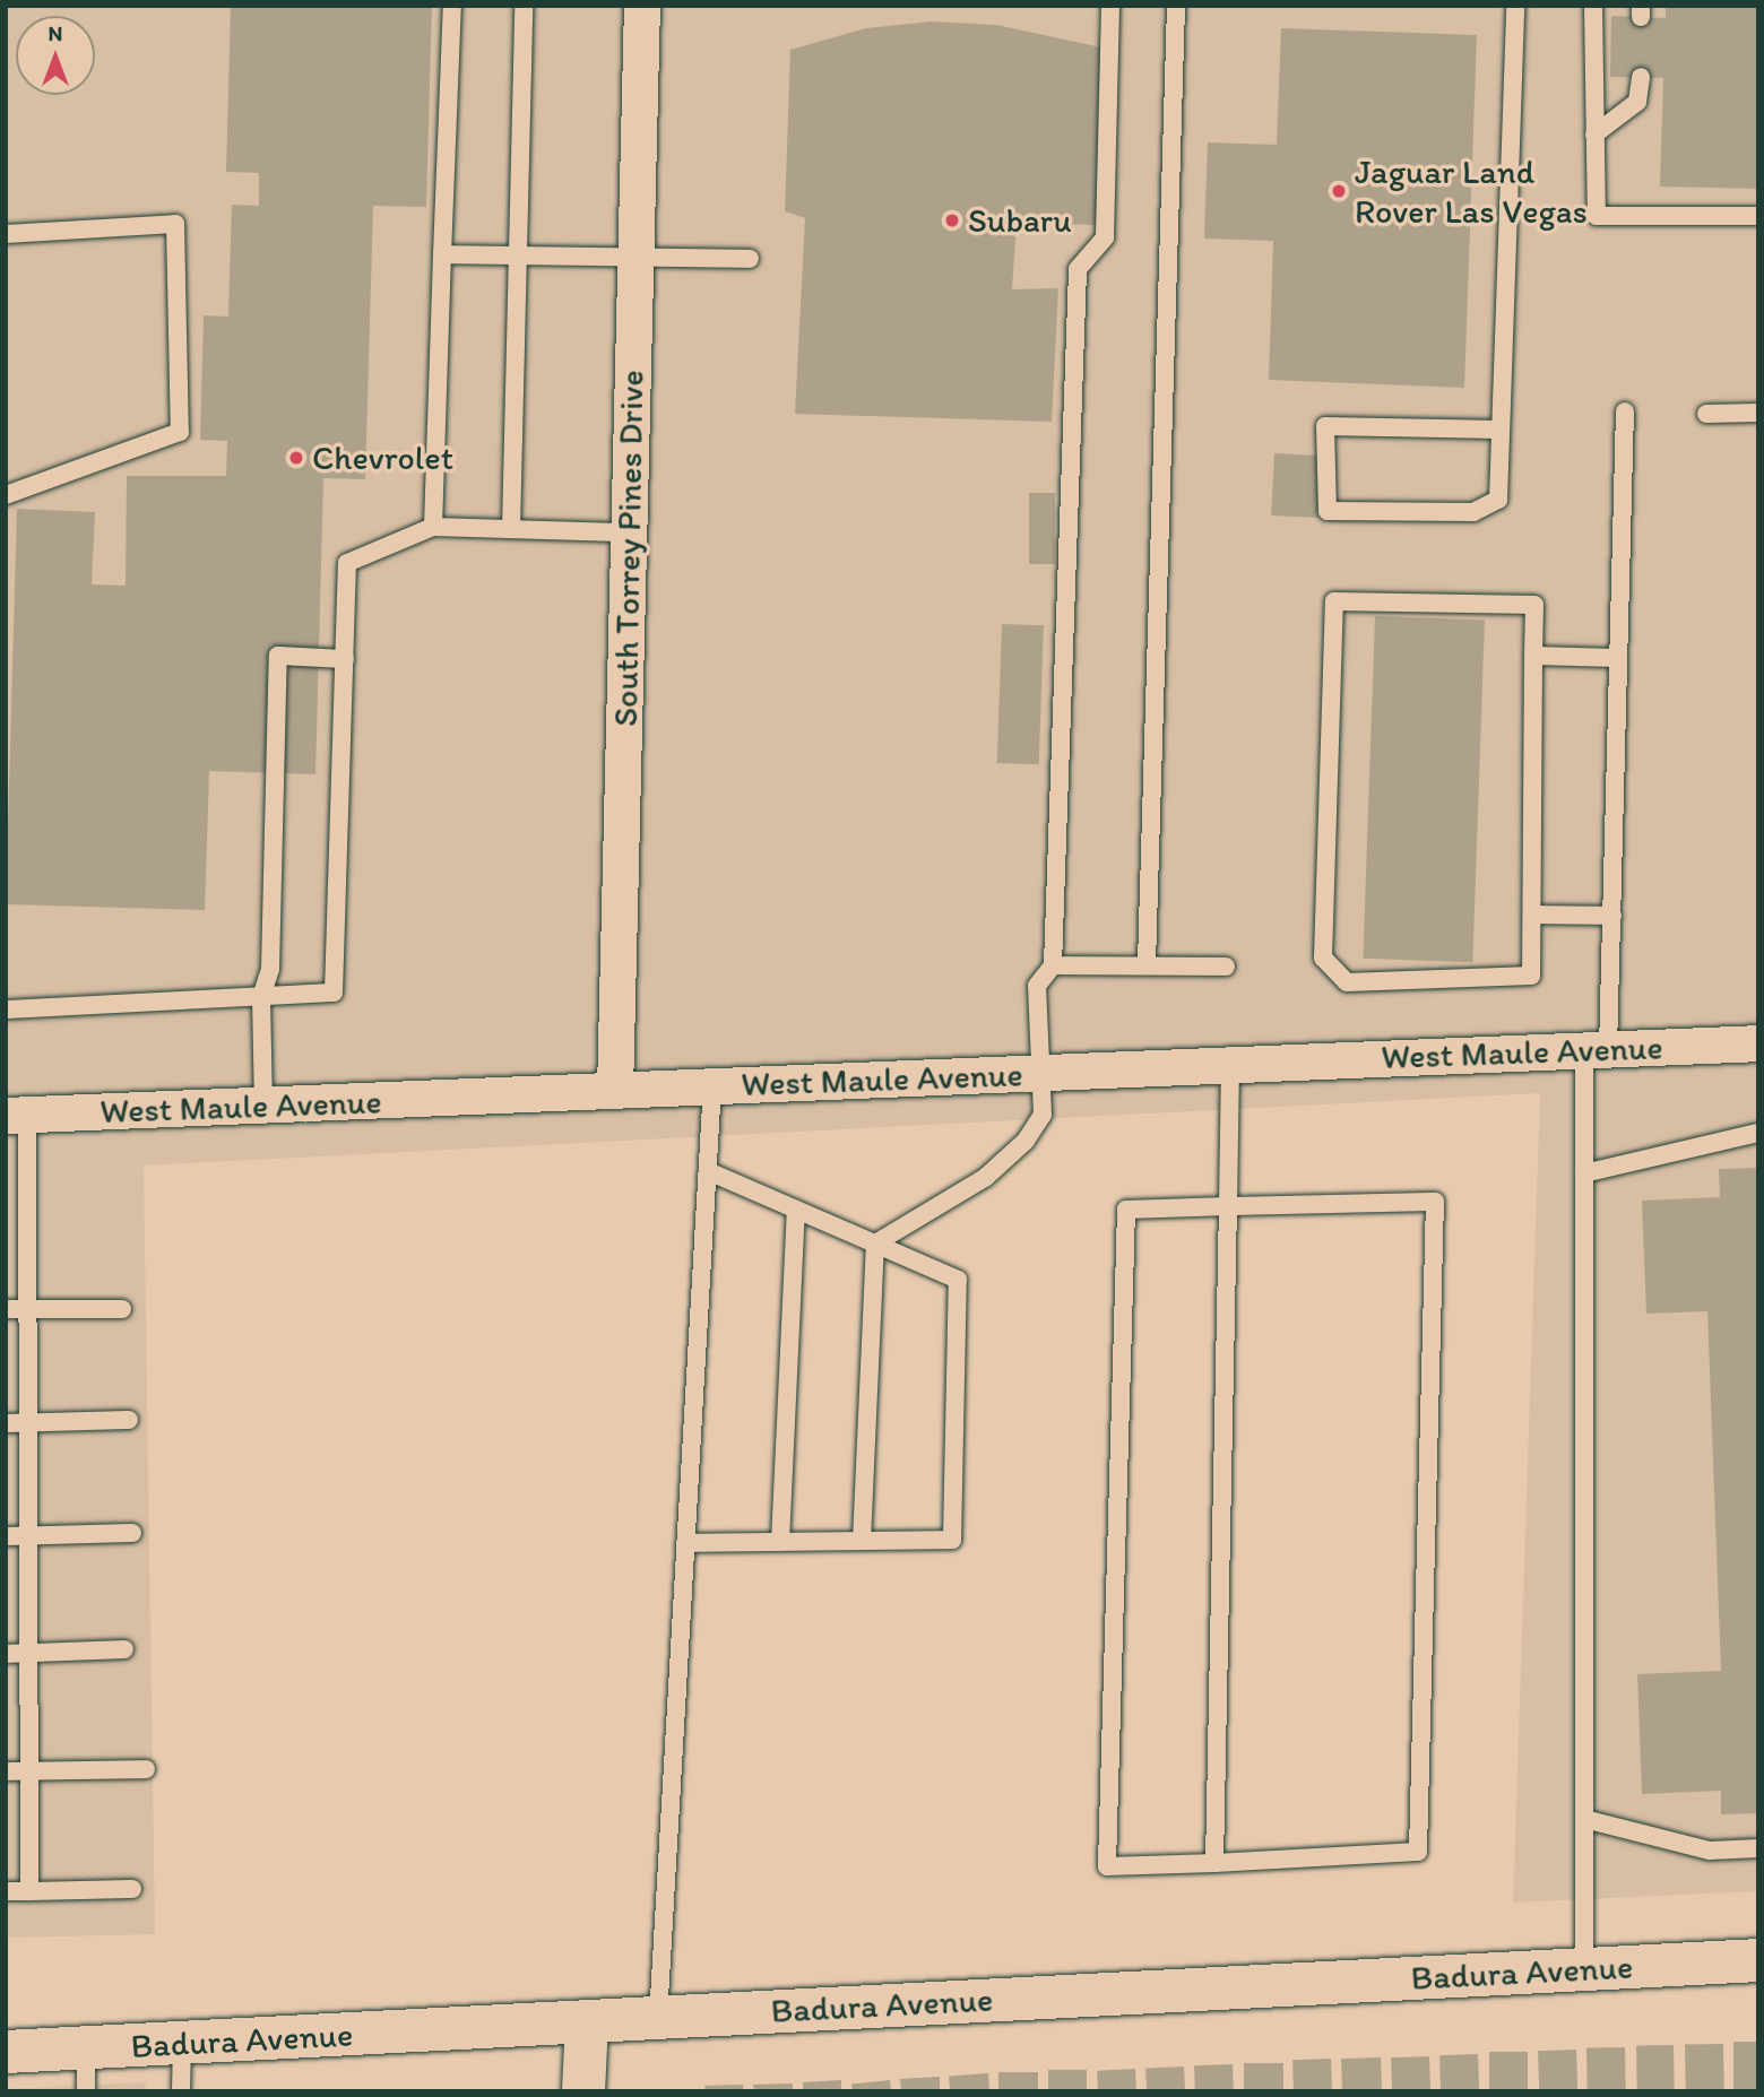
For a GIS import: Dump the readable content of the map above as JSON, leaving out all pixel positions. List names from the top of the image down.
{
  "streets": {
    "main road": ["Badura Avenue"],
    "street": ["South Torrey Pines Drive", "West Maule Avenue"]
  },
  "crossings": [
    ["South Torrey Pines Drive", "West Maule Avenue"]
  ],
  "places": ["Jaguar Land Rover Las Vegas", "Subaru", "Chevrolet"],
  "north": "top"
}
